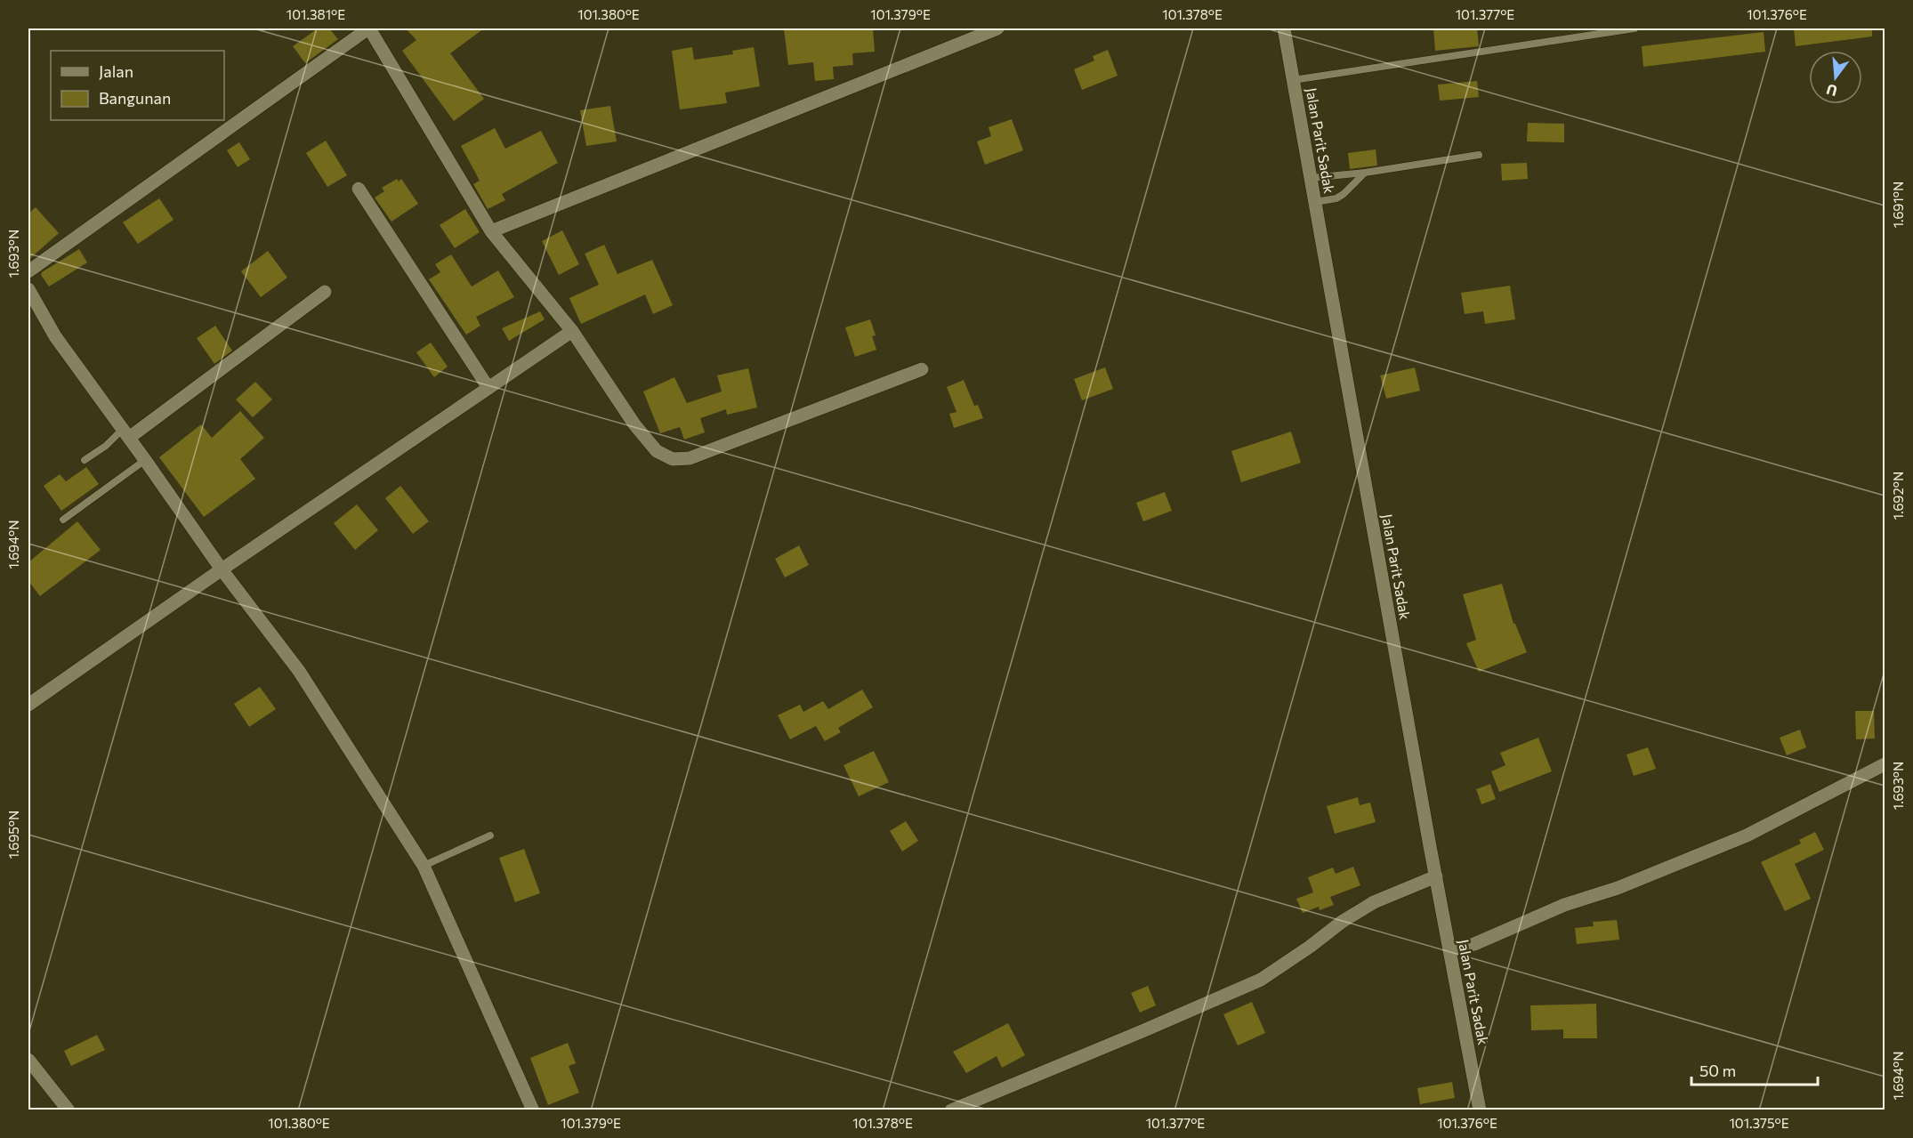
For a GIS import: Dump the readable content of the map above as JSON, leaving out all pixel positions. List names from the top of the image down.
{
  "streets": {
    "street": ["Jalan Parit Sadak"]
  },
  "legend": ["Jalan", "Bangunan"],
  "scale_bar": "50 m",
  "north": "bottom",
  "coordinates": [
    "101.381°E",
    "101.380°E",
    "101.379°E",
    "101.378°E",
    "101.377°E",
    "101.376°E",
    "1.691°N",
    "1.693°N",
    "1.692°N",
    "1.694°N",
    "1.695°N",
    "101.375°E"
  ]
}
